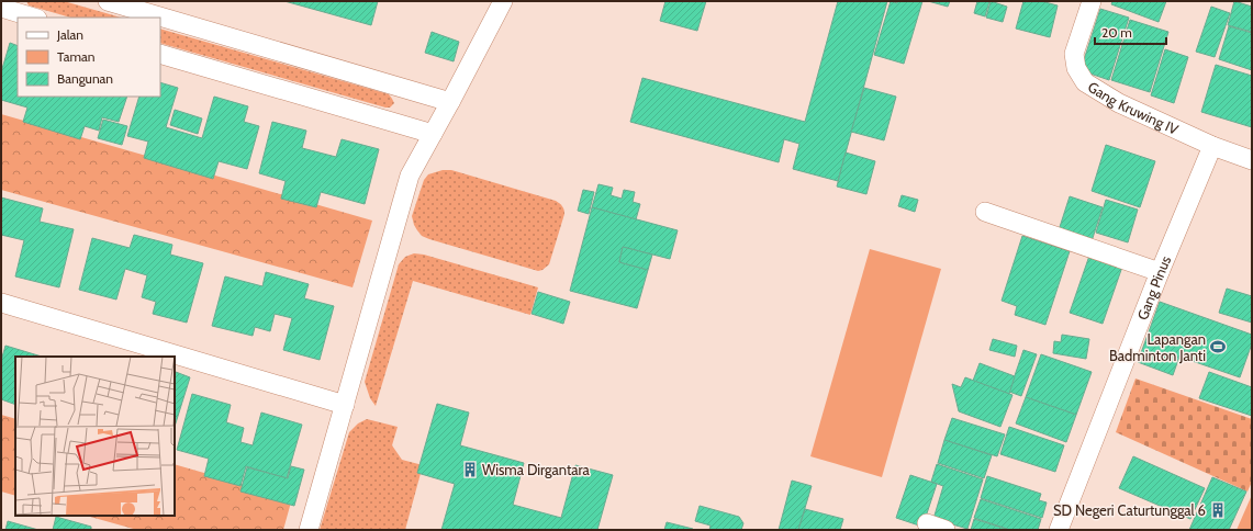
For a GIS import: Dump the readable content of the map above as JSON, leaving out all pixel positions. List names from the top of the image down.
{
  "streets": {
    "street": ["Gang Kruwing IV", "Gang Pinus"]
  },
  "crossings": [
    ["Gang Kruwing IV", "Gang Pinus"]
  ],
  "places": {
    "sports": ["Lapangan Badminton Janti"],
    "building": ["Wisma Dirgantara", "SD Negeri Caturtunggal 6"]
  },
  "legend": ["Jalan", "Taman", "Bangunan"],
  "scale_bar": "20 m"
}
